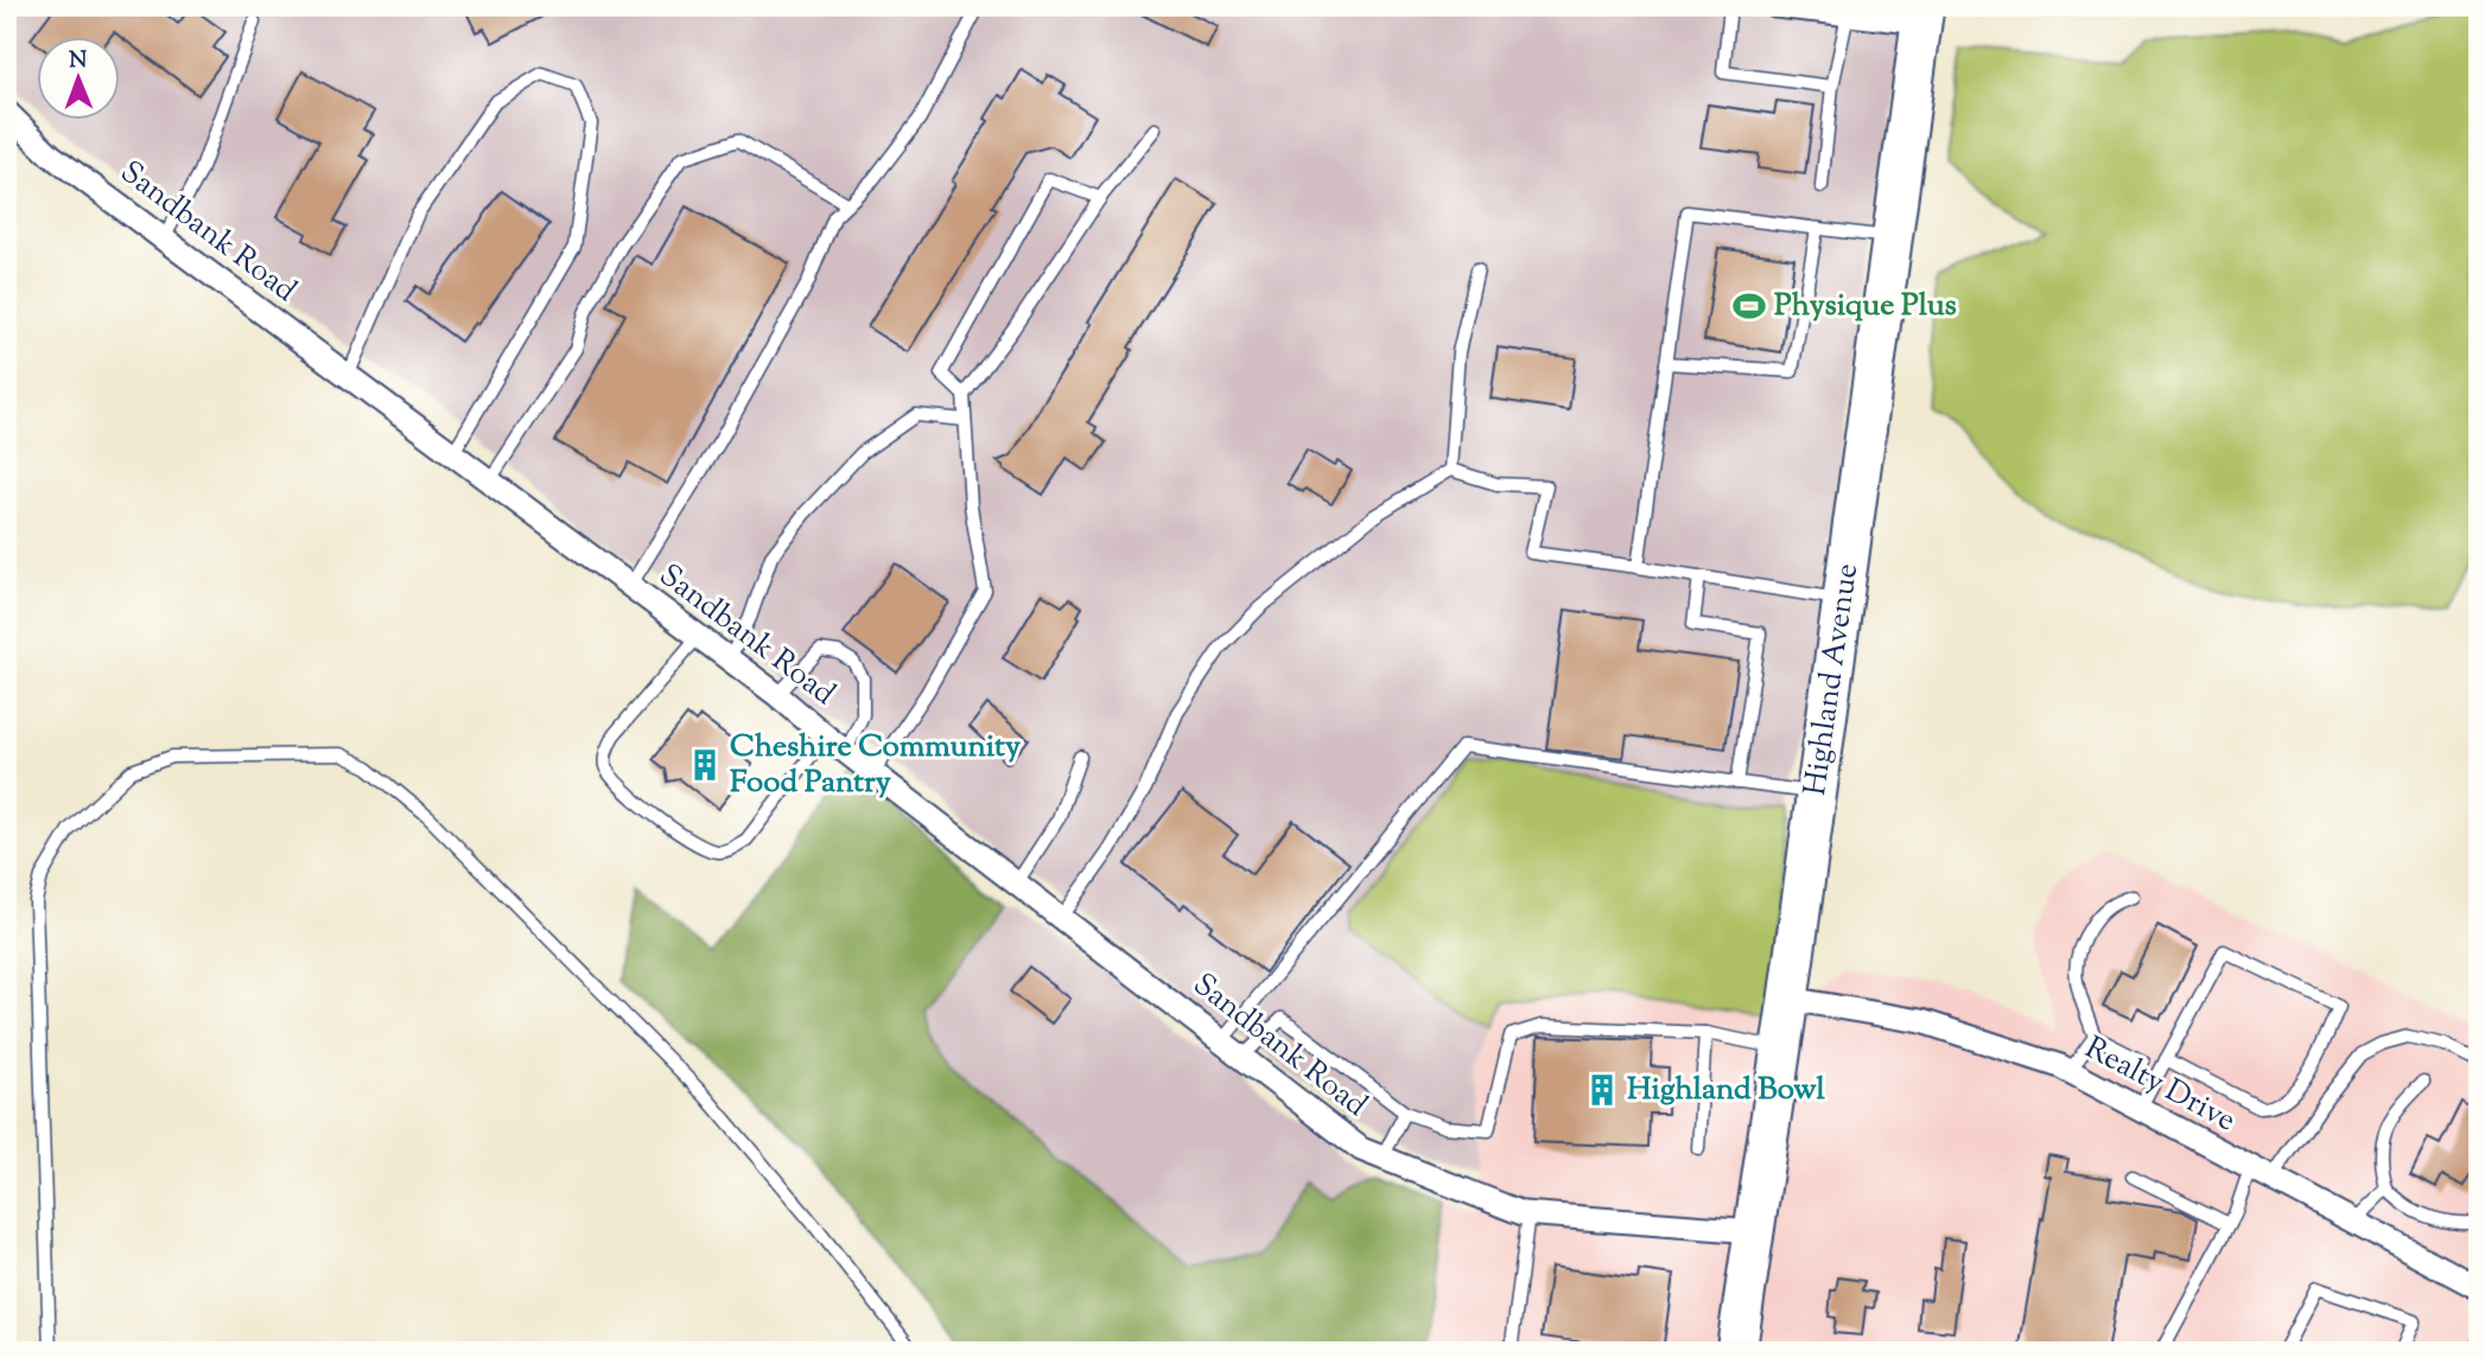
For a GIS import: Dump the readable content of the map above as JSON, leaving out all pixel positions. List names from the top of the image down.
{
  "streets": {
    "highway": ["Highland Avenue"],
    "street": ["Sandbank Road", "Realty Drive"]
  },
  "crossings": [
    ["Sandbank Road", "Highland Avenue"],
    ["Highland Avenue", "Realty Drive"]
  ],
  "places": {
    "sports": ["Physique Plus"],
    "building": ["Cheshire Community Food Pantry", "Highland Bowl"]
  },
  "north": "top"
}
